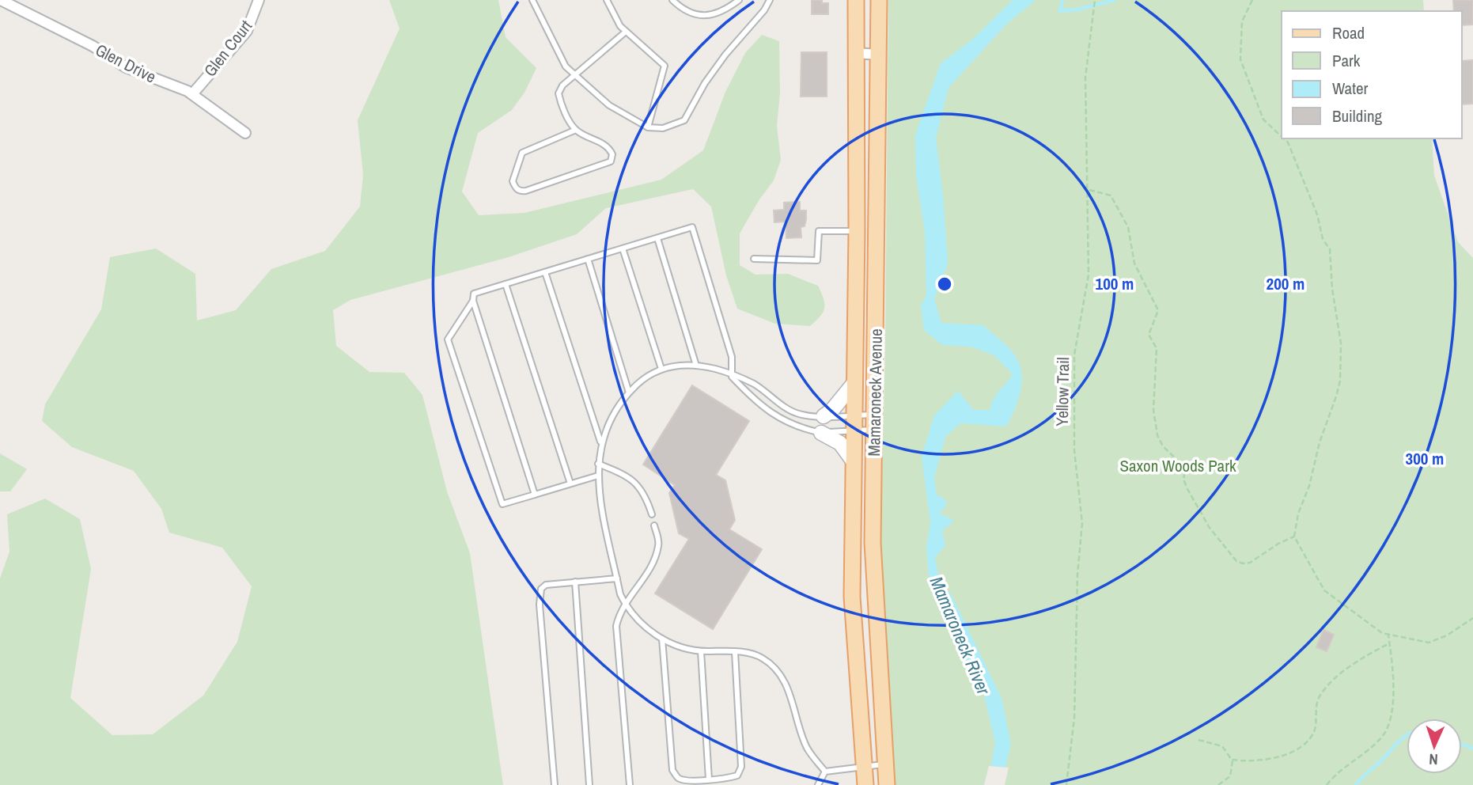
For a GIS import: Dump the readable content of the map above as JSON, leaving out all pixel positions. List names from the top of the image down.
{
  "streets": {
    "main road": ["Mamaroneck Avenue"],
    "street": ["Glen Court", "Glen Drive"],
    "path": ["Yellow Trail"]
  },
  "crossings": [
    ["Glen Court", "Glen Drive"]
  ],
  "water": ["Mamaroneck River"],
  "parks": ["Saxon Woods Park"],
  "legend": [
    "Road",
    "Park",
    "Water",
    "Building"
  ],
  "north": "bottom",
  "rings": ["100 m", "200 m", "300 m"]
}
